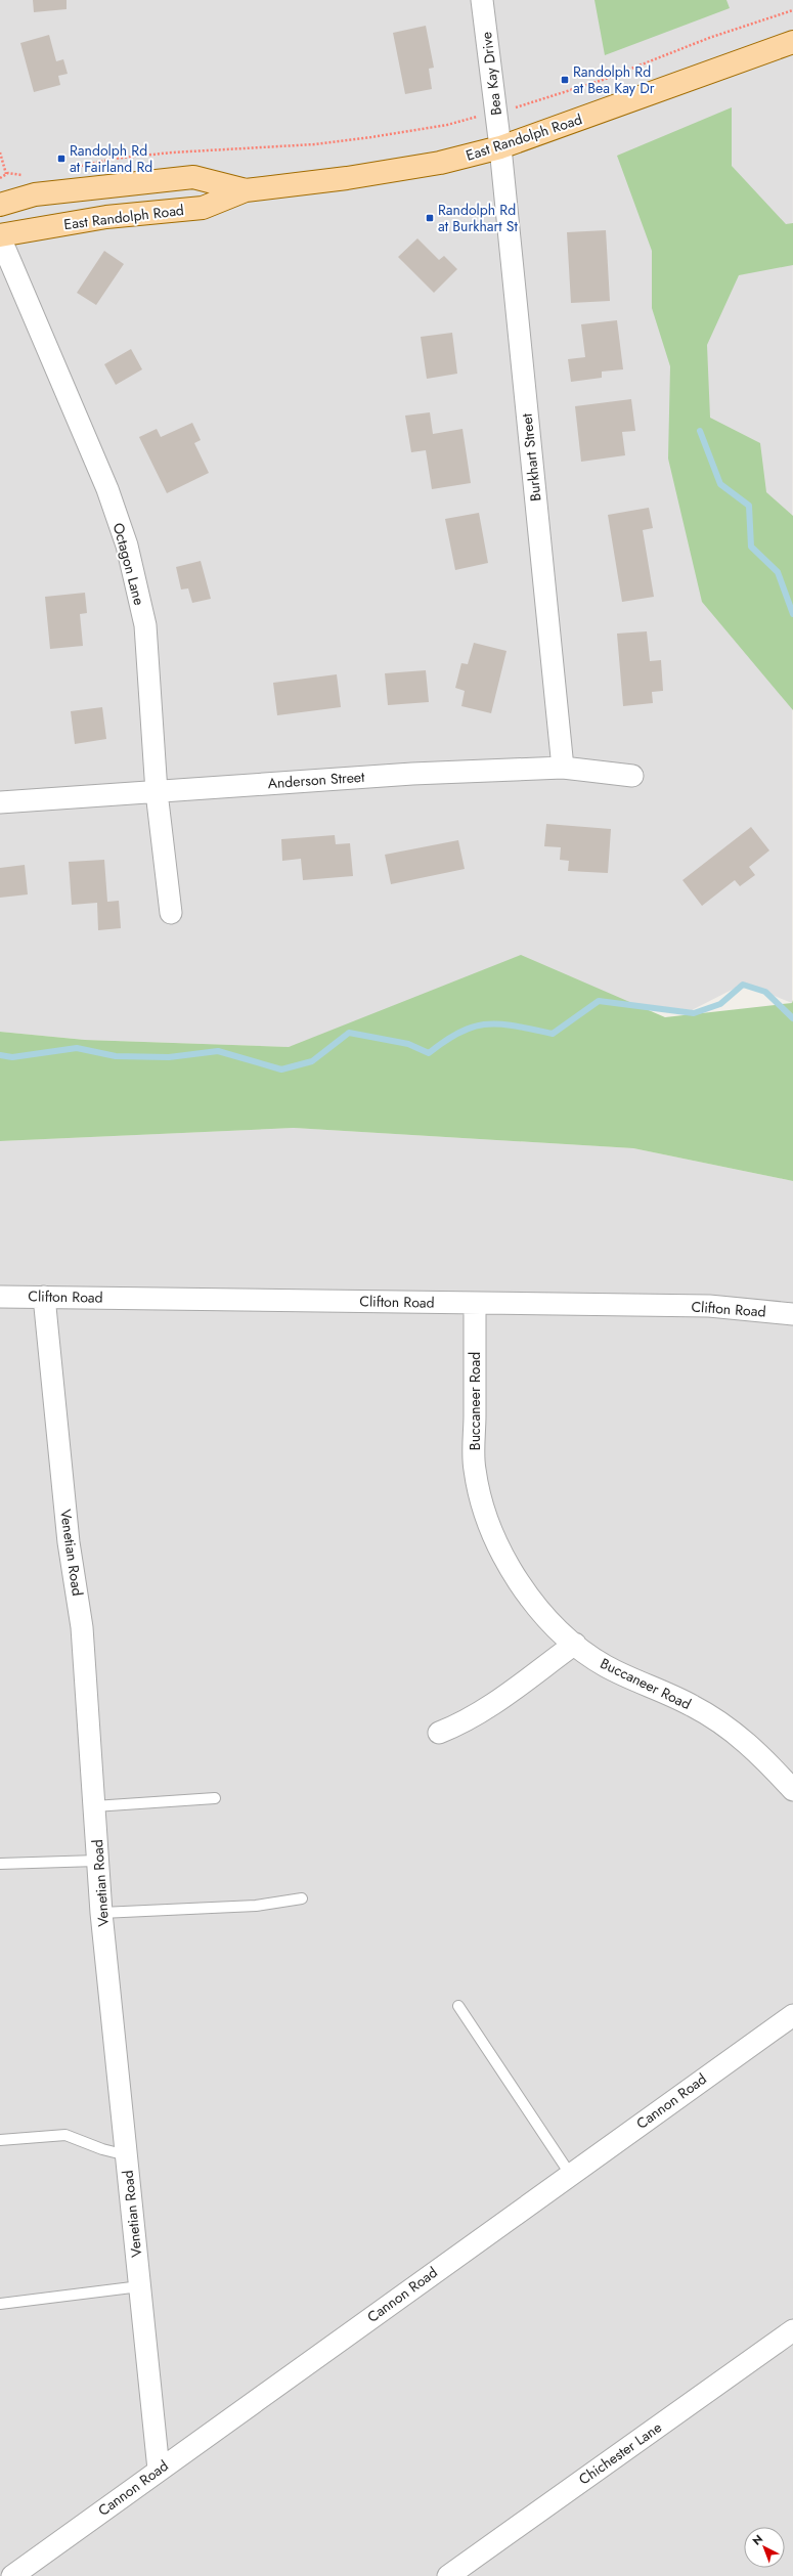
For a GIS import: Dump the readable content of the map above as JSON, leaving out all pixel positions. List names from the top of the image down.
{
  "streets": {
    "main road": ["East Randolph Road"],
    "street": [
      "Bea Kay Drive",
      "Burkhart Street",
      "Octagon Lane",
      "Anderson Street",
      "Clifton Road",
      "Buccaneer Road",
      "Venetian Road",
      "Cannon Road",
      "Chichester Lane"
    ]
  },
  "crossings": [
    ["Bea Kay Drive", "East Randolph Road"],
    ["Bea Kay Drive", "Burkhart Street"],
    ["East Randolph Road", "Burkhart Street"],
    ["East Randolph Road", "Octagon Lane"],
    ["Burkhart Street", "Anderson Street"],
    ["Octagon Lane", "Anderson Street"],
    ["Clifton Road", "Buccaneer Road"],
    ["Clifton Road", "Venetian Road"],
    ["Venetian Road", "Cannon Road"]
  ],
  "places": {
    "transit": ["Randolph Rd at Bea Kay Dr", "Randolph Rd at Fairland Rd", "Randolph Rd at Burkhart St"]
  },
  "north": "top left"
}
